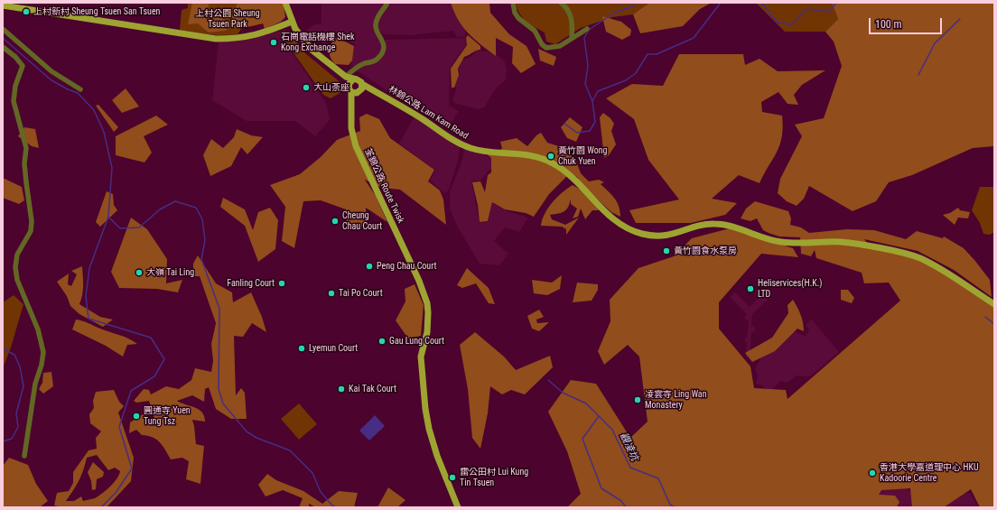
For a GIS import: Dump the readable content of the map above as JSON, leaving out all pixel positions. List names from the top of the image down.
{
  "streets": {
    "main road": ["林錦公路 Lam Kam Road", "荃錦公路 Route Twisk"]
  },
  "crossings": [
    ["林錦公路 Lam Kam Road", "荃錦公路 Route Twisk"]
  ],
  "water": ["觀凌坑"],
  "parks": ["上村公園 Sheung Tsuen Park"],
  "places": [
    "上村新村 Sheung Tsuen San Tsuen",
    "石崗電話機樓 Shek Kong Exchange",
    "大山荼座",
    "黃竹園 Wong Chuk Yuen",
    "Cheung Chau Court",
    "黃竹園食水泵房",
    "Peng Chau Court",
    "大嶺 Tai Ling",
    "Fanling Court",
    "Heliservices(H.K.) LTD",
    "Tai Po Court",
    "Gau Lung Court",
    "Lyemun Court",
    "Kai Tak Court",
    "凌雲寺 Ling Wan Monastery",
    "圓通寺 Yuen Tung Tsz",
    "香港大學嘉道理中心 HKU Kadoorie Centre",
    "雷公田村 Lui Kung Tin Tsuen"
  ],
  "scale_bar": "100 m"
}
